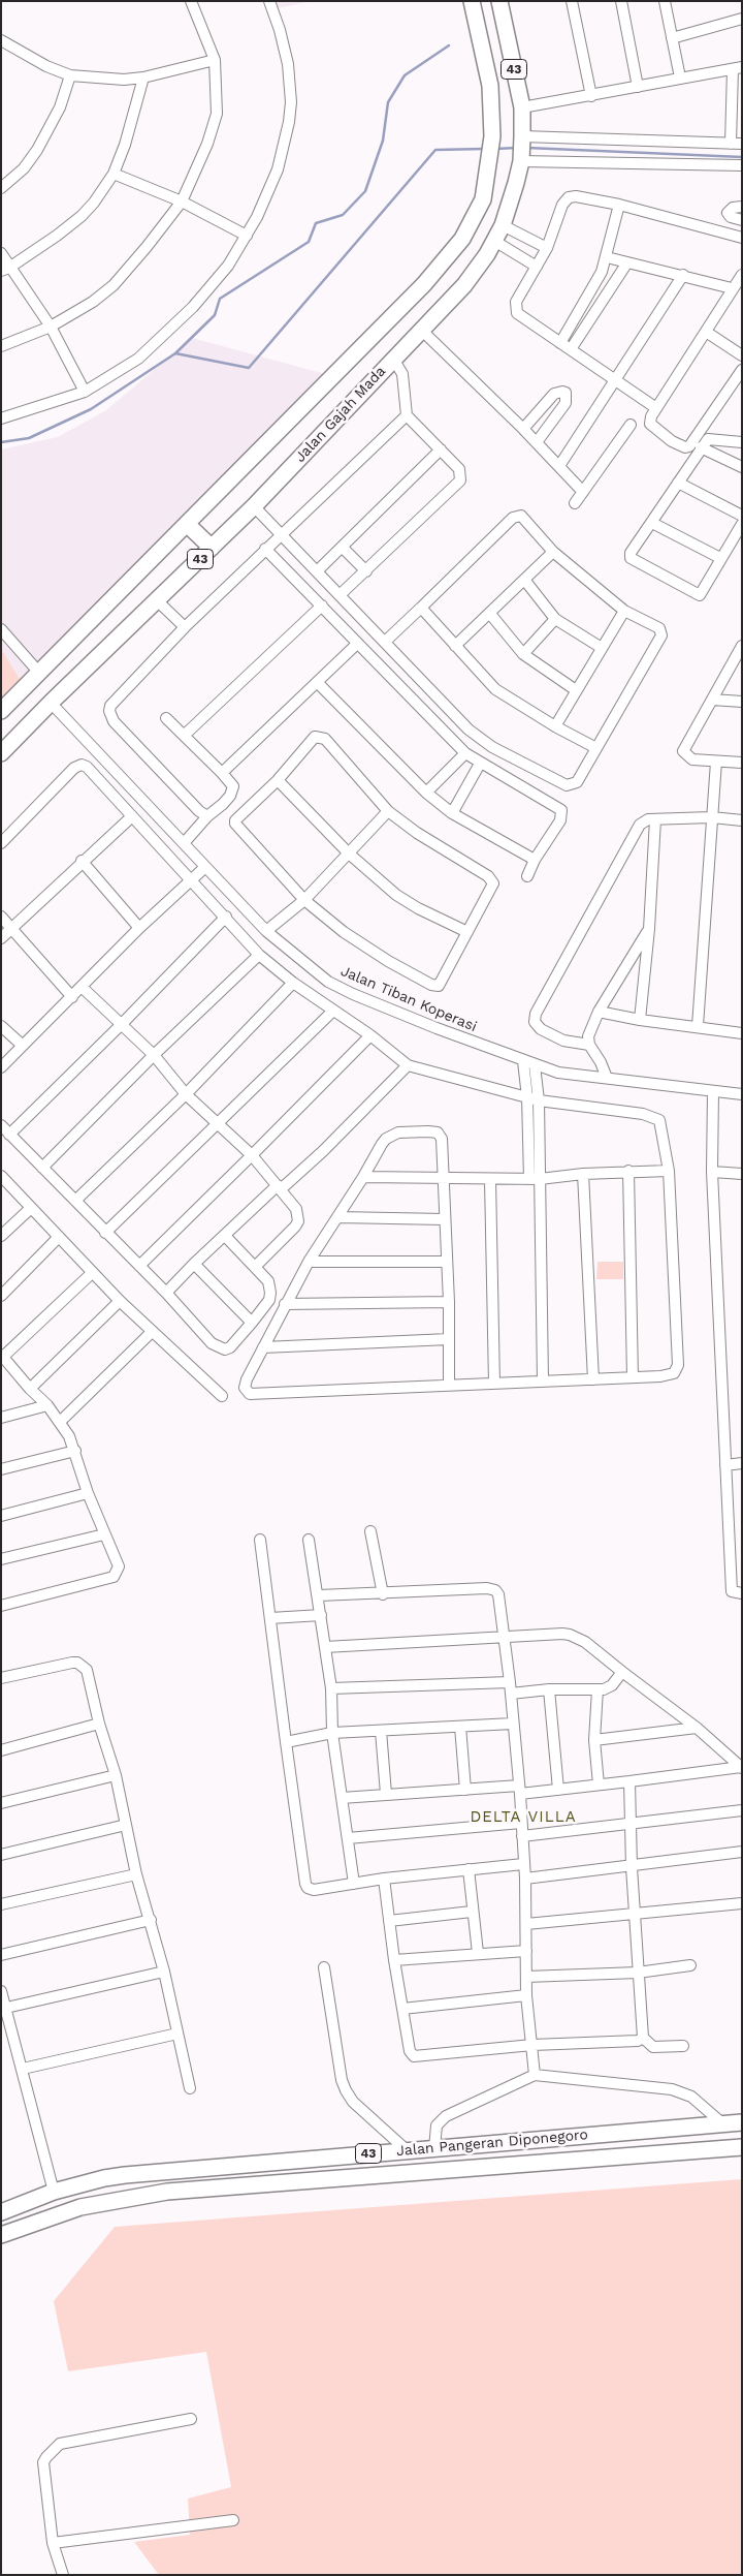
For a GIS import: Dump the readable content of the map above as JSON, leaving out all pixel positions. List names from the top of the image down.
{
  "streets": {
    "highway": ["43", "Jalan Gajah Mada", "Jalan Pangeran Diponegoro"],
    "street": ["Jalan Tiban Koperasi"]
  },
  "crossings": [
    ["Jalan Gajah Mada", "Jalan Tiban Koperasi"]
  ],
  "districts": ["DELTA VILLA"]
}
